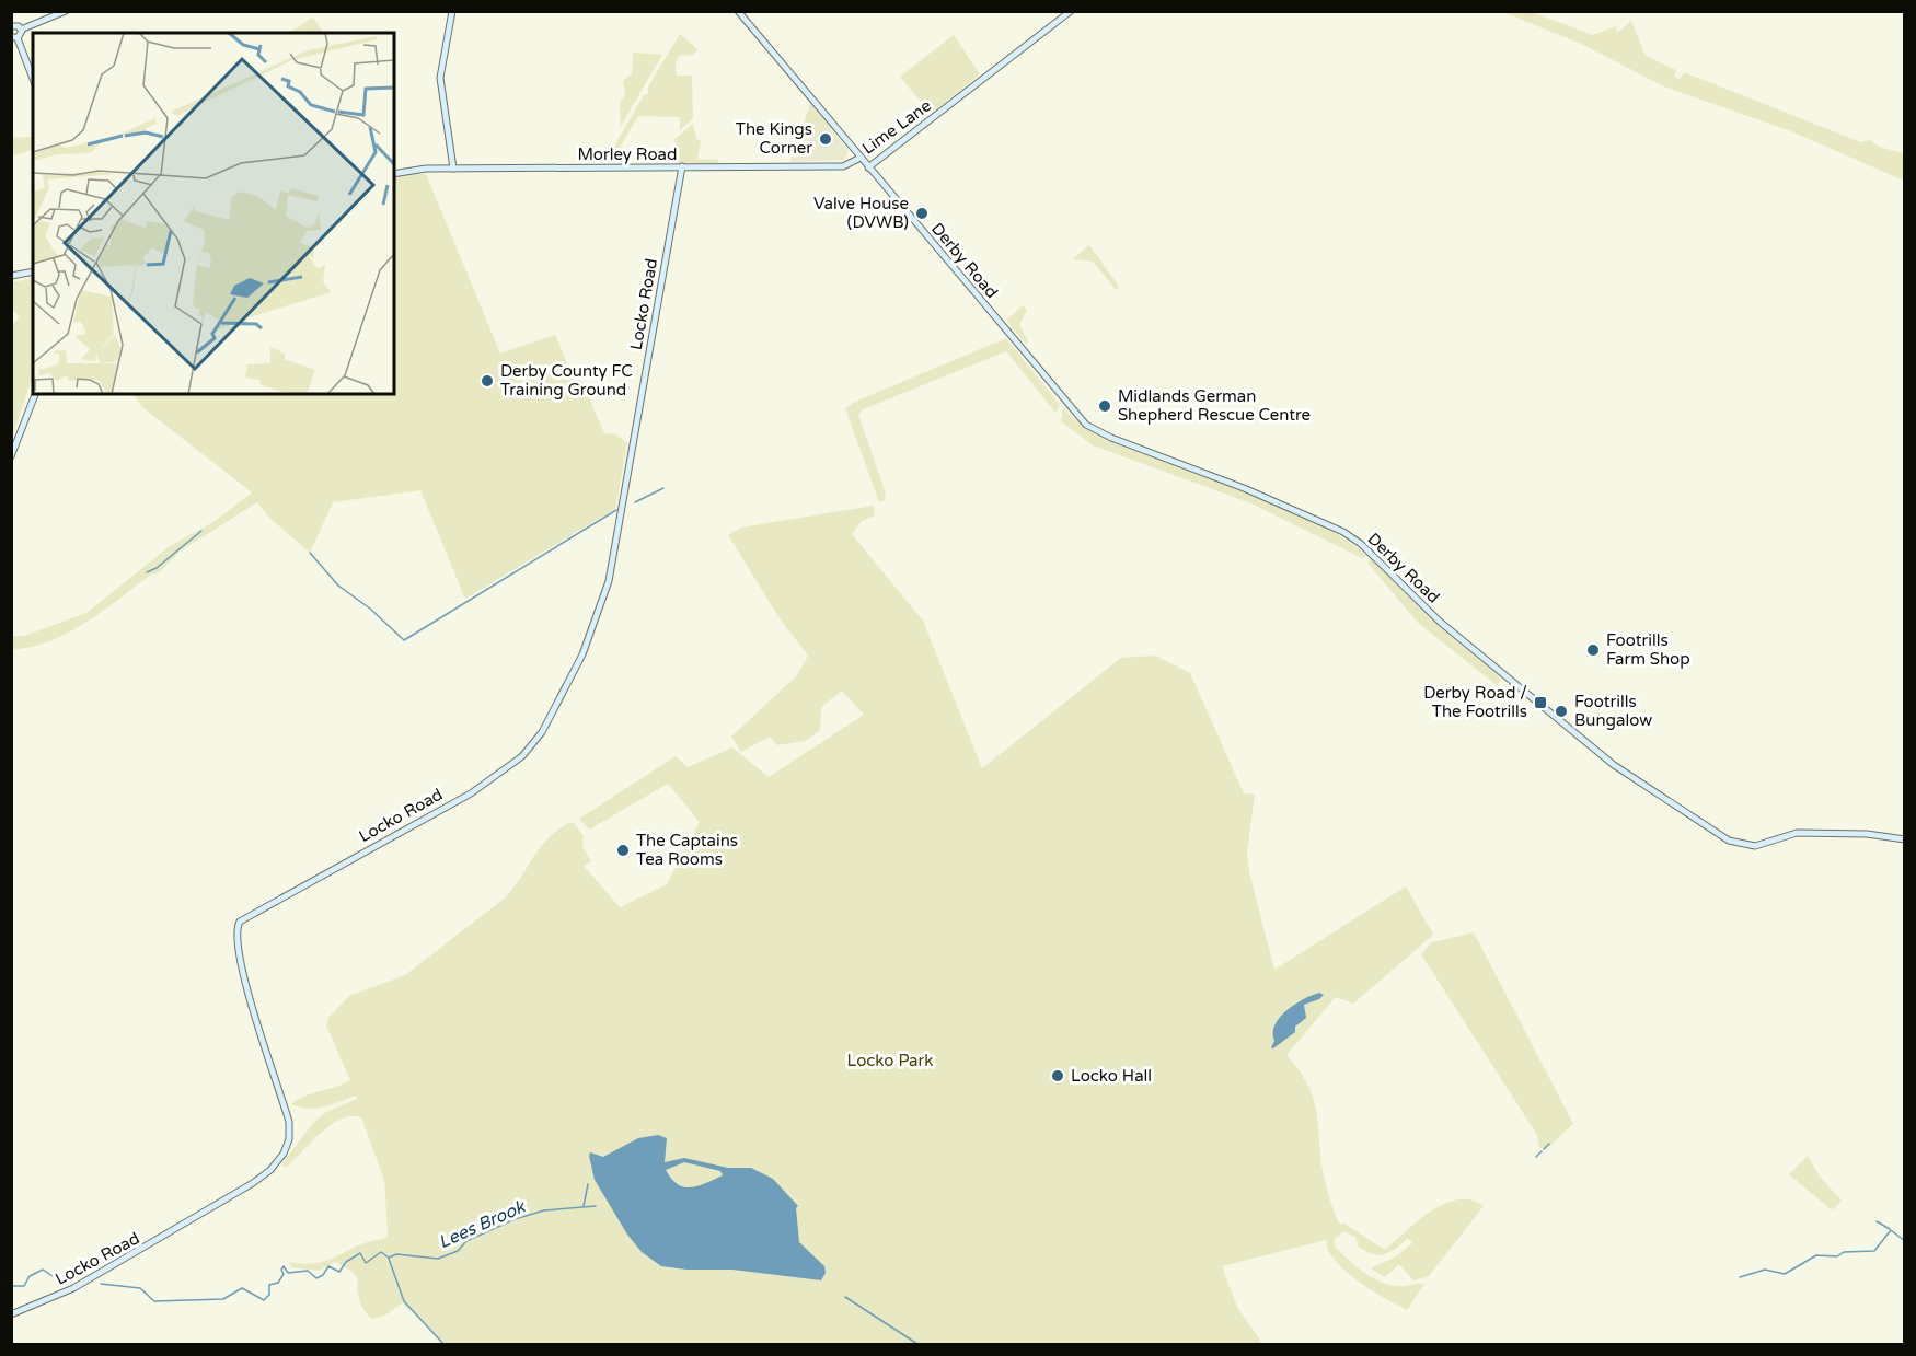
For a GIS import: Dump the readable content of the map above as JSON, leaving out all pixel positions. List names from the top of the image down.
{
  "streets": {
    "street": [
      "Lime Lane",
      "Morley Road",
      "Derby Road",
      "Locko Road"
    ]
  },
  "crossings": [
    ["Lime Lane", "Morley Road"],
    ["Lime Lane", "Derby Road"],
    ["Morley Road", "Locko Road"]
  ],
  "water": ["Lees Brook"],
  "parks": ["Locko Park"],
  "places": {
    "other": [
      "The Kings Corner",
      "Valve House (DVWB)",
      "Derby County FC Training Ground",
      "Midlands German Shepherd Rescue Centre",
      "Footrills Farm Shop",
      "Footrills Bungalow",
      "The Captains Tea Rooms",
      "Locko Hall"
    ],
    "transit": ["Derby Road / The Footrills"]
  }
}
